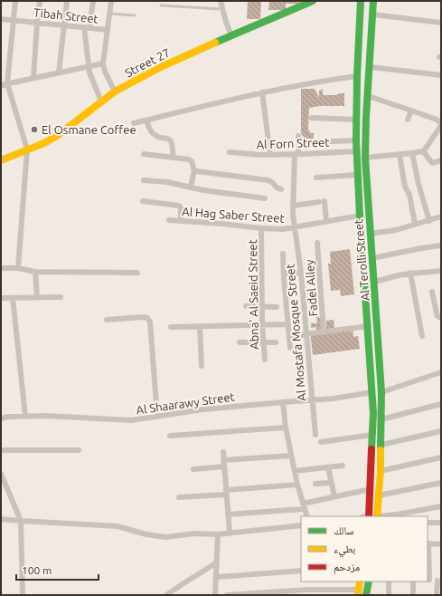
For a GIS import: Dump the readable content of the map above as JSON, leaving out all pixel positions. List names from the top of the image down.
{
  "streets": {
    "street": [
      "Tibah Street",
      "Street 27",
      "Al Forn Street",
      "Al Hag Saber Street",
      "Al Terolli Street",
      "Fadel Alley",
      "Abna' Al Saeid Street",
      "Al Mostafa Mosque Street",
      "Al Shaarawy Street"
    ]
  },
  "crossings": [
    ["Al Forn Street", "Al Terolli Street"],
    ["Al Forn Street", "Al Mostafa Mosque Street"],
    ["Al Hag Saber Street", "Al Terolli Street"],
    ["Al Hag Saber Street", "Abna' Al Saeid Street"],
    ["Al Hag Saber Street", "Al Mostafa Mosque Street"],
    ["Al Terolli Street", "Al Shaarawy Street"],
    ["Al Mostafa Mosque Street", "Al Shaarawy Street"]
  ],
  "places": ["El Osmane Coffee"],
  "legend": ["سالك", "بطيء", "مزدحم"],
  "scale_bar": "100 m"
}
